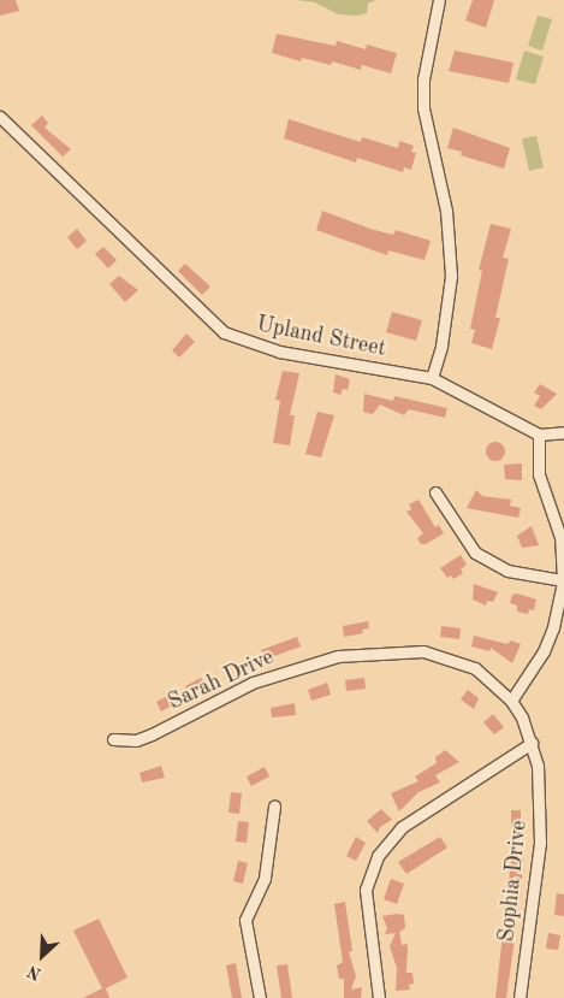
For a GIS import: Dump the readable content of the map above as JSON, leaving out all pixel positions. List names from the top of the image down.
{
  "streets": {
    "street": ["Upland Street", "Sarah Drive", "Sophia Drive"]
  },
  "crossings": [
    ["Sarah Drive", "Sophia Drive"]
  ],
  "north": "bottom left"
}
